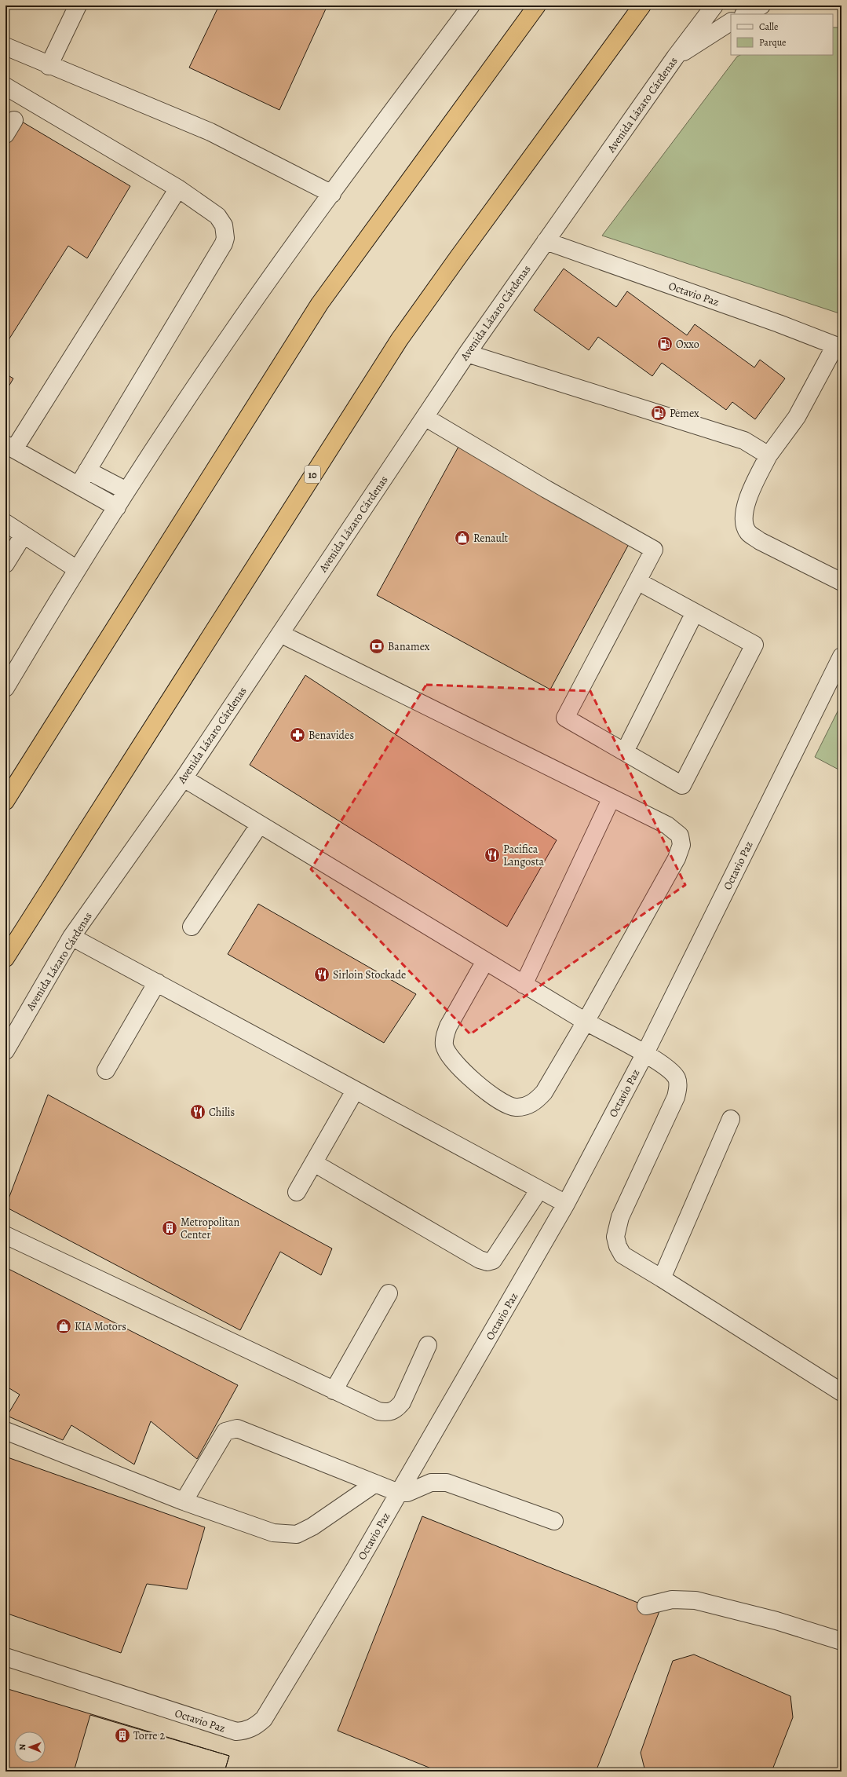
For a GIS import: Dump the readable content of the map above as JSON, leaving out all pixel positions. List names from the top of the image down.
{
  "streets": {
    "highway": ["10"],
    "street": ["Avenida Lázaro Cárdenas", "Octavio Paz"]
  },
  "crossings": [
    ["Avenida Lázaro Cárdenas", "Octavio Paz"]
  ],
  "places": {
    "fuel station": ["Oxxo", "Pemex"],
    "shop": ["Renault", "KIA Motors"],
    "bank": ["Banamex"],
    "pharmacy": ["Benavides"],
    "restaurant": ["Pacifica Langosta", "Sirloin Stockade", "Chilis"],
    "building": ["Metropolitan Center", "Torre 2"]
  },
  "legend": ["Calle", "Parque"],
  "north": "left"
}
